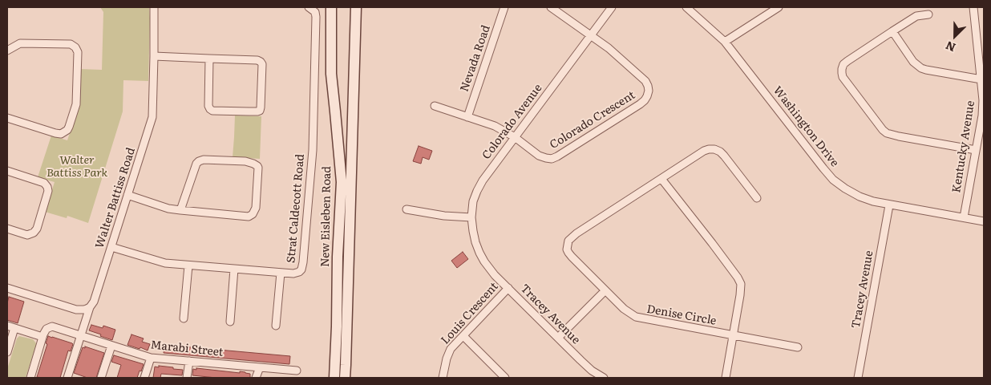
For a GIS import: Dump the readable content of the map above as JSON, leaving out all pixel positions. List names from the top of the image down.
{
  "streets": {
    "main road": ["New Eisleben Road"],
    "street": [
      "Nevada Road",
      "Colorado Crescent",
      "Colorado Avenue",
      "Washington Drive",
      "Kentucky Avenue",
      "Walter Battiss Road",
      "Strat Caldecott Road",
      "Tracey Avenue",
      "Louis Crescent",
      "Denise Circle",
      "Marabi Street"
    ]
  },
  "crossings": [
    ["Nevada Road", "Colorado Crescent"],
    ["Colorado Crescent", "Colorado Avenue"],
    ["Colorado Avenue", "Tracey Avenue"],
    ["Washington Drive", "Kentucky Avenue"],
    ["Washington Drive", "Tracey Avenue"],
    ["Walter Battiss Road", "Strat Caldecott Road"],
    ["Walter Battiss Road", "Marabi Street"],
    ["Tracey Avenue", "Louis Crescent"]
  ],
  "parks": ["Walter Battiss Park"],
  "north": "bottom left"
}
